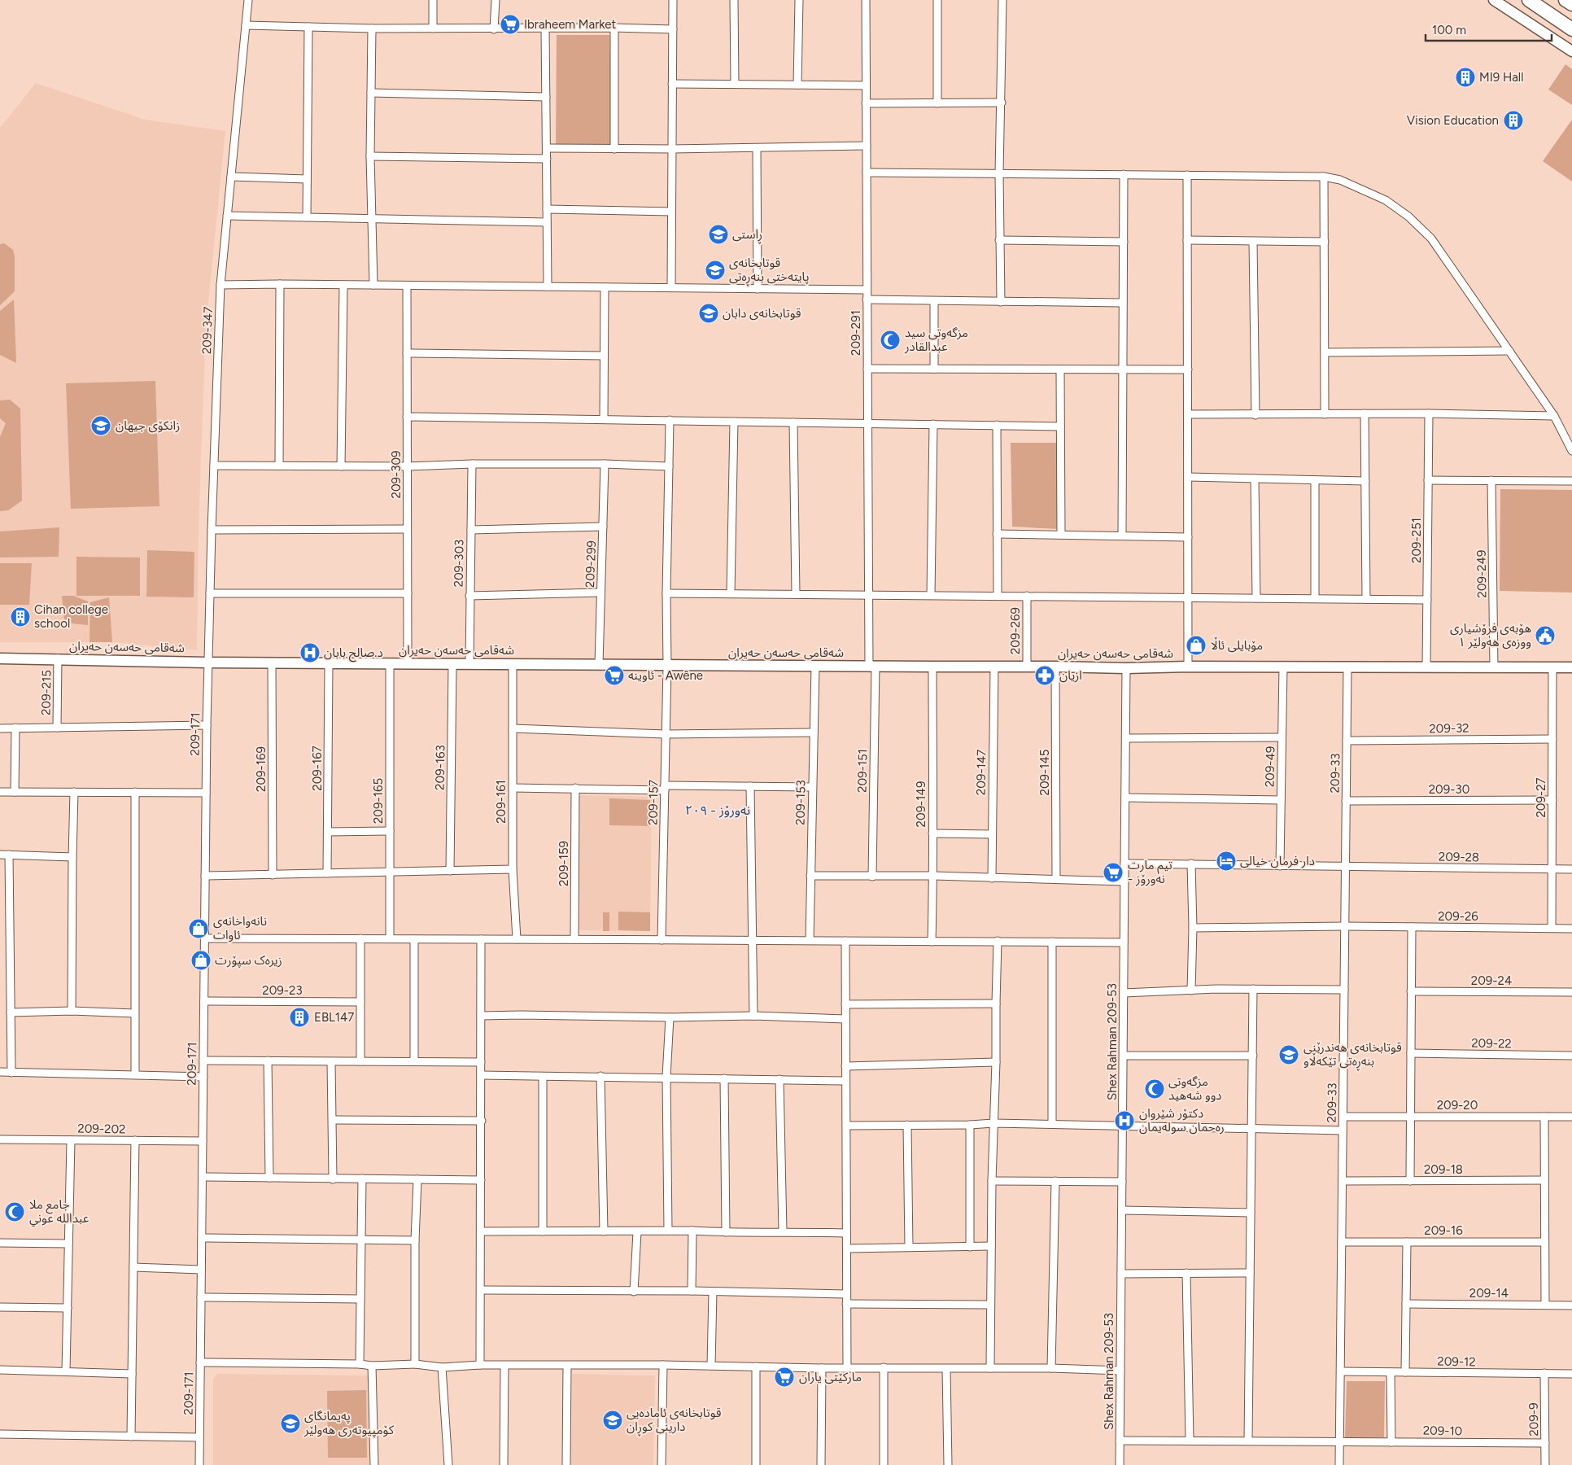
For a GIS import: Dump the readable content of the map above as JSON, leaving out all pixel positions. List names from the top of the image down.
{
  "streets": {
    "street": [
      "209-347",
      "209-291",
      "209-309",
      "209-251",
      "209-303",
      "209-299",
      "209-249",
      "209-269",
      "شەقامی حەسەن حەیران",
      "209-215",
      "209-32",
      "209-171",
      "209-49",
      "209-163",
      "209-167",
      "209-169",
      "209-151",
      "209-147",
      "209-145",
      "209-33",
      "209-30",
      "209-27",
      "209-165",
      "209-161",
      "209-157",
      "209-153",
      "209-149",
      "209-28",
      "209-159",
      "209-26",
      "209-24",
      "209-23",
      "Shex Rahman 209-53",
      "209-22",
      "209-20",
      "209-202",
      "209-18",
      "209-16",
      "209-14",
      "209-12",
      "209-9",
      "209-10"
    ]
  },
  "crossings": [
    ["209-347", "شەقامی حەسەن حەیران"],
    ["209-347", "209-171"],
    ["209-291", "شەقامی حەسەن حەیران"],
    ["209-291", "209-151"],
    ["209-309", "شەقامی حەسەن حەیران"],
    ["209-251", "شەقامی حەسەن حەیران"],
    ["209-303", "شەقامی حەسەن حەیران"],
    ["209-299", "شەقامی حەسەن حەیران"],
    ["209-249", "شەقامی حەسەن حەیران"],
    ["209-269", "شەقامی حەسەن حەیران"],
    ["شەقامی حەسەن حەیران", "209-215"],
    ["شەقامی حەسەن حەیران", "209-171"],
    ["شەقامی حەسەن حەیران", "209-49"],
    ["شەقامی حەسەن حەیران", "209-163"],
    ["شەقامی حەسەن حەیران", "209-167"],
    ["شەقامی حەسەن حەیران", "209-169"],
    ["شەقامی حەسەن حەیران", "209-151"],
    ["شەقامی حەسەن حەیران", "209-147"],
    ["شەقامی حەسەن حەیران", "209-145"],
    ["شەقامی حەسەن حەیران", "209-33"],
    ["شەقامی حەسەن حەیران", "209-27"],
    ["شەقامی حەسەن حەیران", "209-165"],
    ["شەقامی حەسەن حەیران", "209-161"],
    ["شەقامی حەسەن حەیران", "209-157"],
    ["شەقامی حەسەن حەیران", "209-153"],
    ["شەقامی حەسەن حەیران", "209-149"],
    ["شەقامی حەسەن حەیران", "Shex Rahman 209-53"],
    ["209-32", "209-33"],
    ["209-32", "209-27"],
    ["209-171", "209-23"],
    ["209-171", "209-202"],
    ["209-49", "209-28"],
    ["209-33", "209-30"],
    ["209-33", "209-28"],
    ["209-33", "209-26"],
    ["209-33", "209-20"],
    ["209-33", "209-18"],
    ["209-33", "209-16"],
    ["209-33", "209-12"],
    ["209-33", "209-10"],
    ["209-30", "209-27"],
    ["209-27", "209-28"],
    ["209-27", "209-26"],
    ["209-28", "Shex Rahman 209-53"],
    ["Shex Rahman 209-53", "209-10"],
    ["209-12", "209-9"],
    ["209-9", "209-10"]
  ],
  "districts": ["نەورۆز - ٢٠٩"],
  "places": {
    "supermarket": [
      "Ibraheem Market",
      "ئاوینە - Awêne",
      "تیم مارت - نەورۆز",
      "مارکێتی یاران"
    ],
    "building": [
      "MI9 Hall",
      "Vision Education",
      "Cihan college school",
      "EBL147"
    ],
    "school or university": [
      "ڕاستی",
      "قوتابخانەی پایتەختی بنەڕەتی",
      "قوتابخانەی دابان",
      "زانکۆی جیھان",
      "قوتابخانەی هەندرێنی بنەڕەتی تێکەڵاو",
      "قوتابخانەی ئامادەیی دارینی کوڕان",
      "پەیمانگای کۆمپیوتەری هەولێر"
    ],
    "mosque": ["مزگەوتی سید عبدالقادر", "مزگەوتی دوو شەهید", "جامع ملا عبدالله عوني"],
    "public building": ["هۆبەی فرۆشیاری ووزەی هەولێر ١"],
    "shop": ["مۆبایلی ئاڵا", "نانەواخانەی ئاوات", "زیرەک سپۆرت"],
    "hospital": ["د.صالح بابان", "دکتۆر شێروان رەحمان سولەیمان"],
    "pharmacy": ["ازيان"],
    "hotel": ["دار فرمان خیالی"]
  },
  "scale_bar": "100 m"
}
